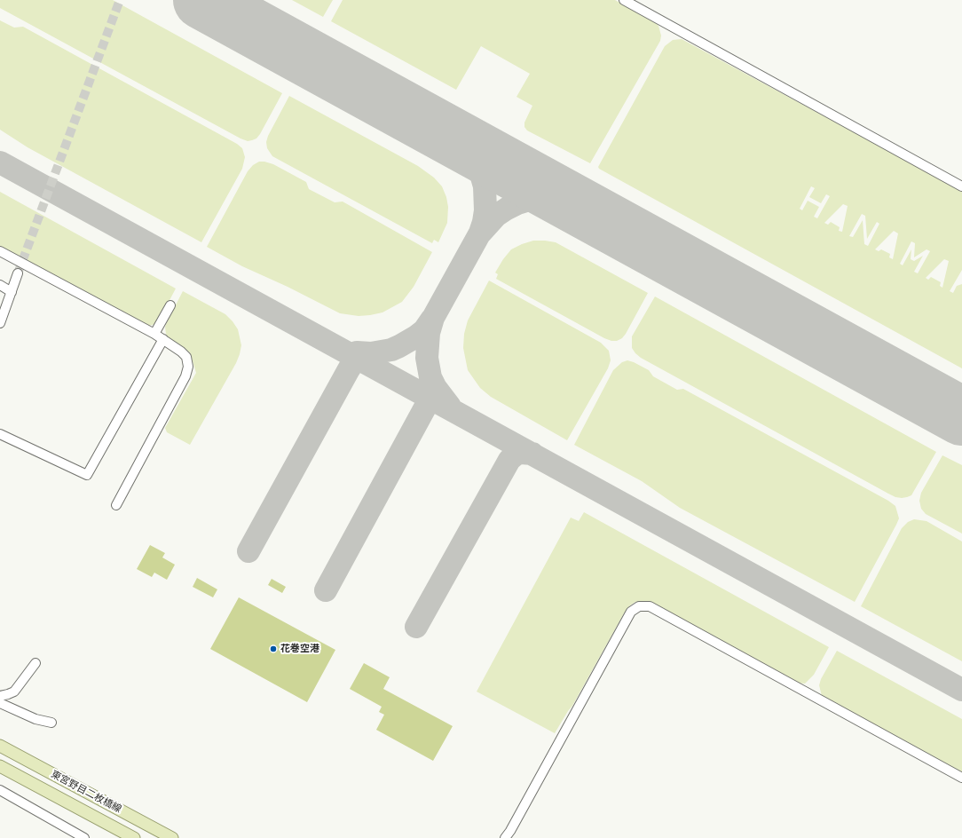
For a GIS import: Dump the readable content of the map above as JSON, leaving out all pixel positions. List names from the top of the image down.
{
  "streets": {
    "main road": ["東宮野目二枚橋線"]
  },
  "places": ["花巻空港"]
}
